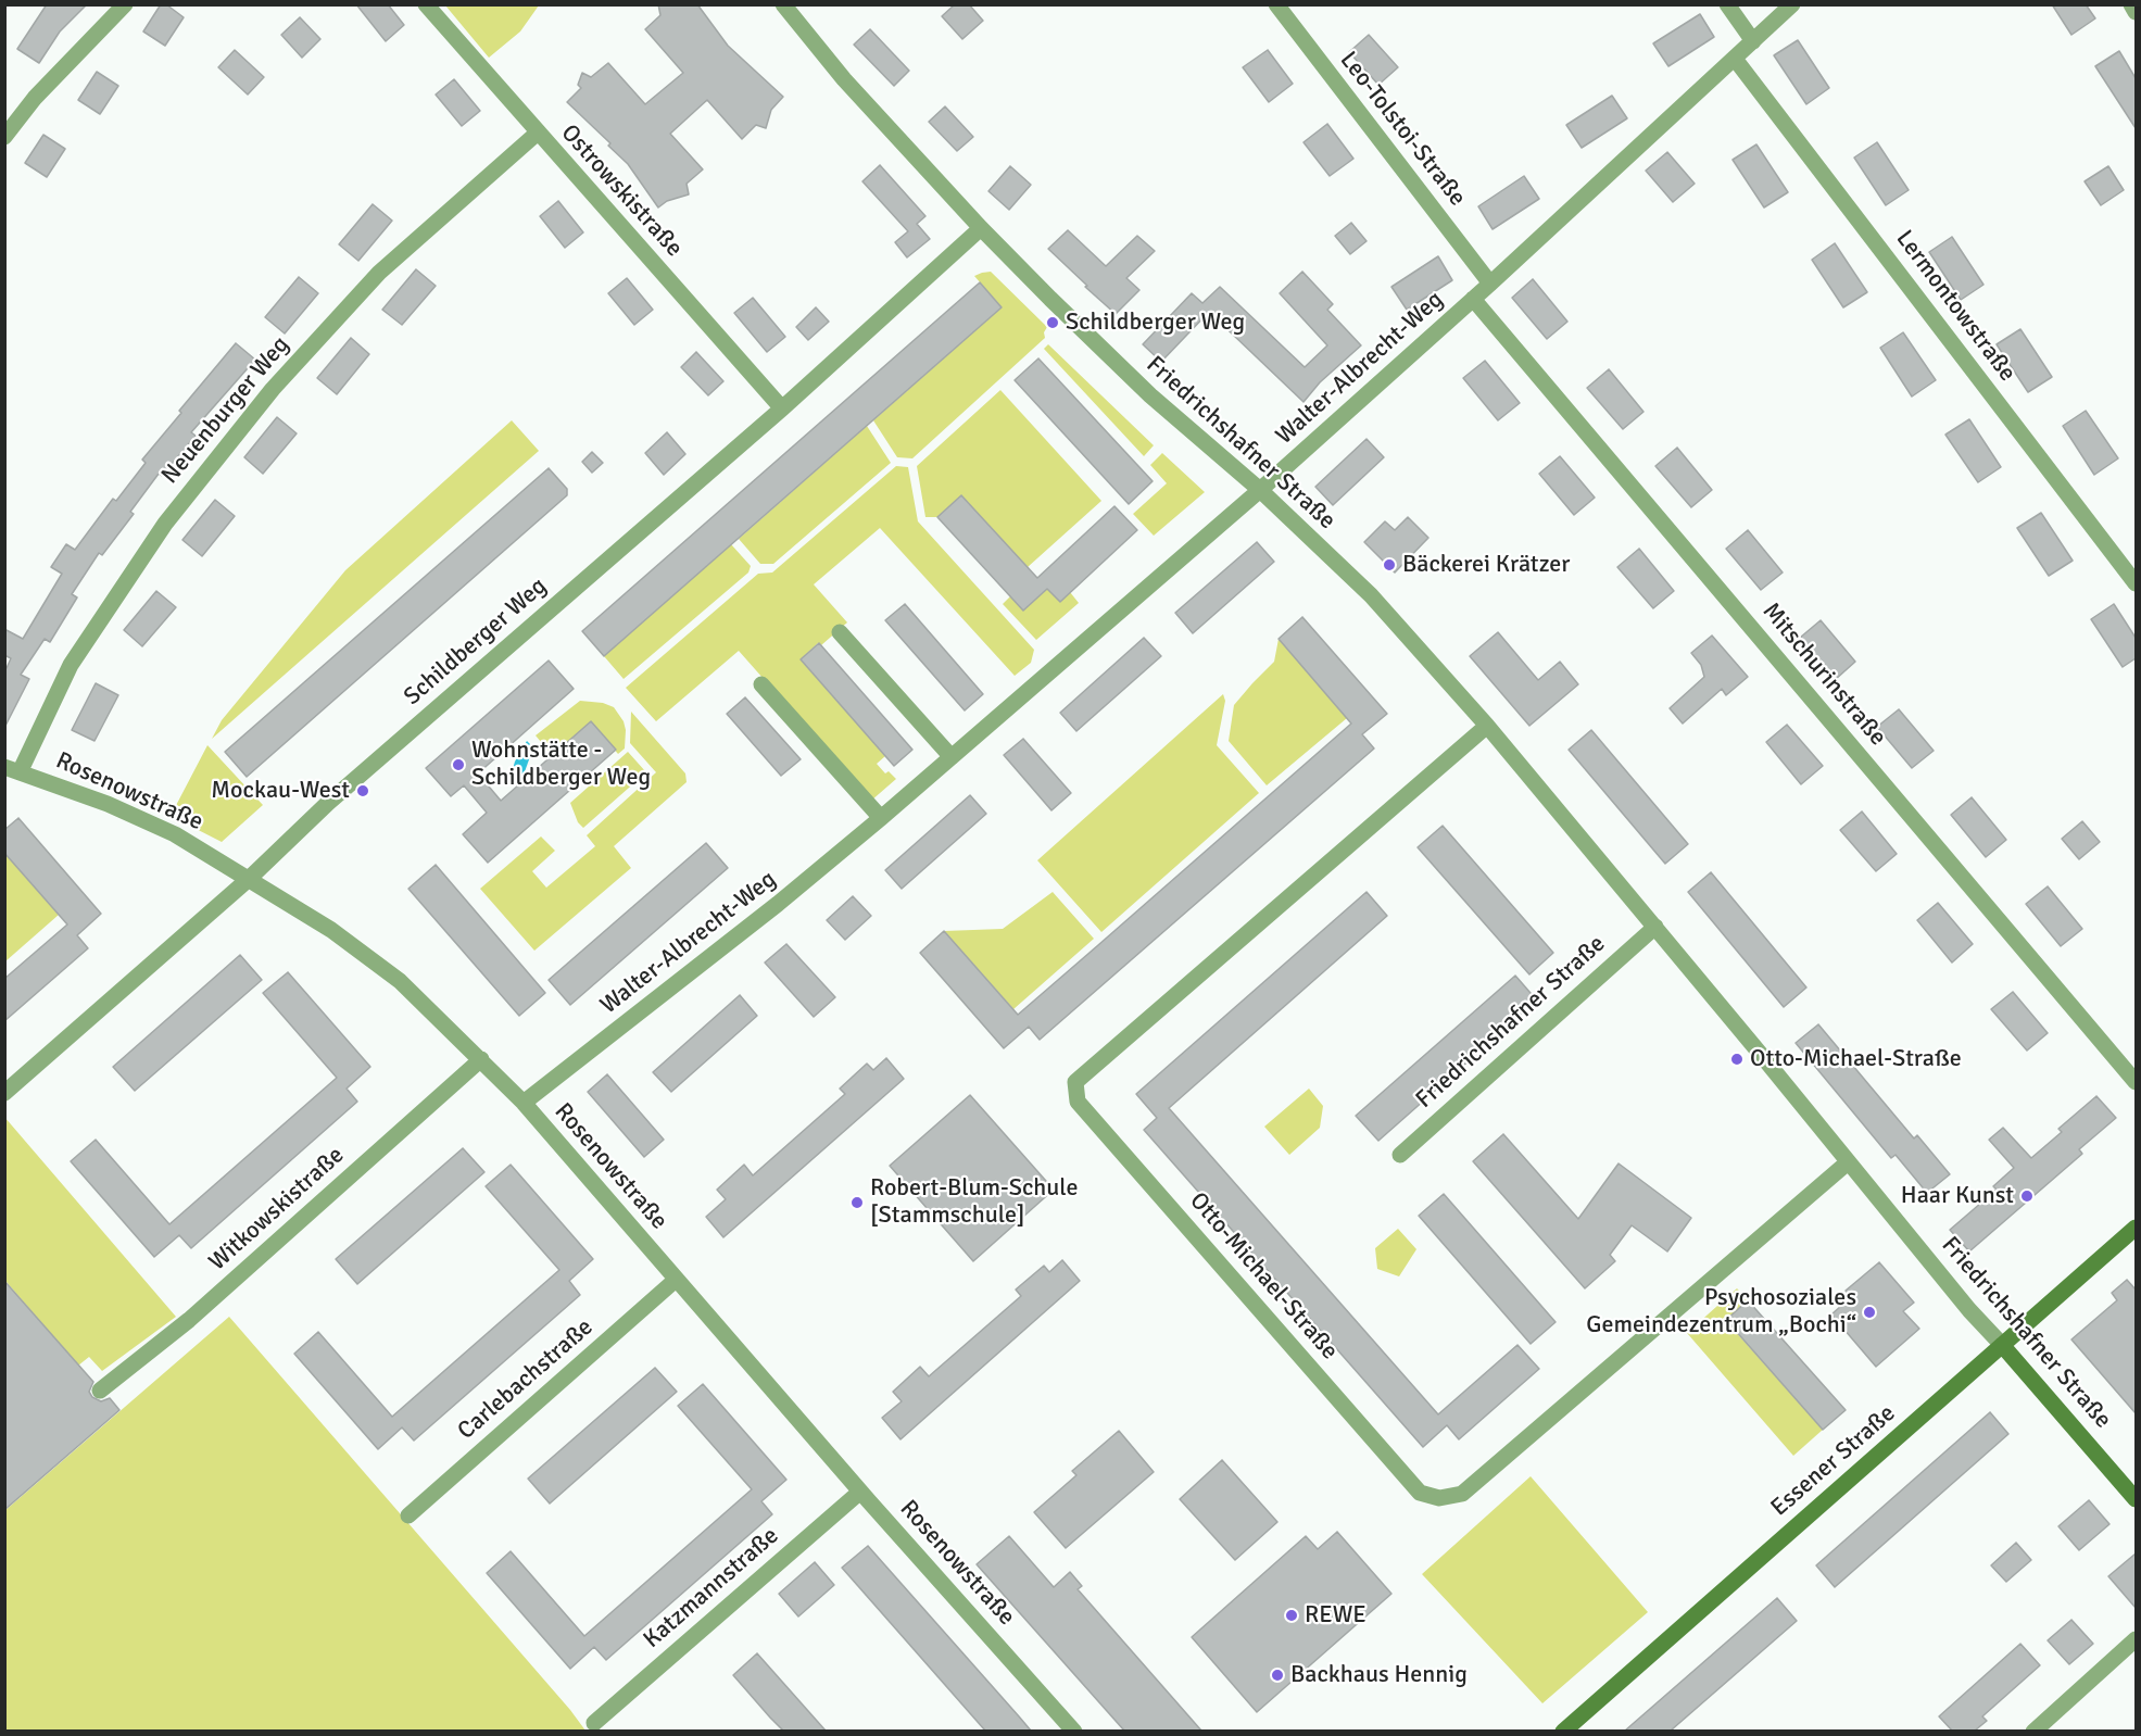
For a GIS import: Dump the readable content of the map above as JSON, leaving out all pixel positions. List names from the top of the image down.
{
  "streets": {
    "main road": ["Friedrichshafner Straße", "Essener Straße"],
    "street": [
      "Leo-Tolstoi-Straße",
      "Ostrowskistraße",
      "Lermontowstraße",
      "Walter-Albrecht-Weg",
      "Neuenburger Weg",
      "Schildberger Weg",
      "Mitschurinstraße",
      "Rosenowstraße",
      "Witkowskistraße",
      "Otto-Michael-Straße",
      "Carlebachstraße",
      "Katzmannstraße"
    ]
  },
  "crossings": [
    ["Leo-Tolstoi-Straße", "Walter-Albrecht-Weg"],
    ["Ostrowskistraße", "Neuenburger Weg"],
    ["Ostrowskistraße", "Schildberger Weg"],
    ["Lermontowstraße", "Walter-Albrecht-Weg"],
    ["Walter-Albrecht-Weg", "Friedrichshafner Straße"],
    ["Walter-Albrecht-Weg", "Mitschurinstraße"],
    ["Walter-Albrecht-Weg", "Rosenowstraße"],
    ["Neuenburger Weg", "Rosenowstraße"],
    ["Friedrichshafner Straße", "Schildberger Weg"],
    ["Friedrichshafner Straße", "Otto-Michael-Straße"],
    ["Friedrichshafner Straße", "Essener Straße"],
    ["Schildberger Weg", "Rosenowstraße"],
    ["Rosenowstraße", "Witkowskistraße"],
    ["Rosenowstraße", "Carlebachstraße"],
    ["Rosenowstraße", "Katzmannstraße"]
  ],
  "places": [
    "Schildberger Weg",
    "Bäckerei Krätzer",
    "Wohnstätte - Schildberger Weg",
    "Mockau-West",
    "Otto-Michael-Straße",
    "Haar Kunst",
    "Robert-Blum-Schule [Stammschule]",
    "Psychosoziales Gemeindezentrum „Bochi“",
    "REWE",
    "Backhaus Hennig"
  ]
}
